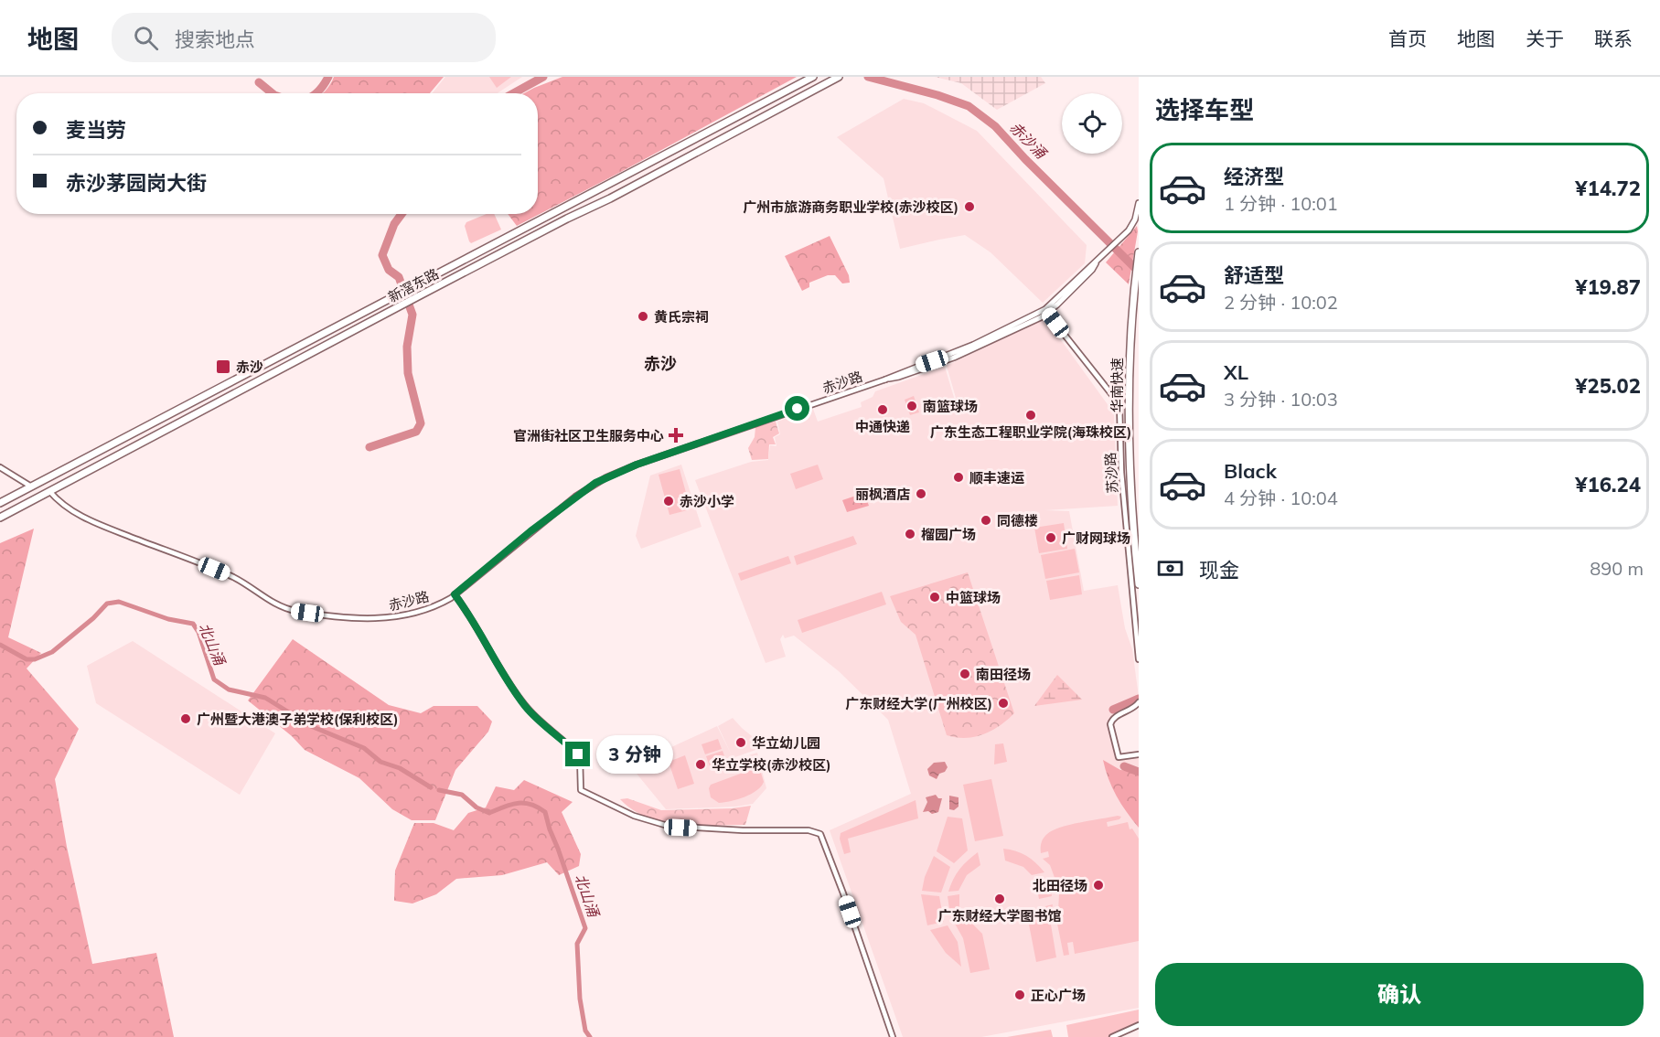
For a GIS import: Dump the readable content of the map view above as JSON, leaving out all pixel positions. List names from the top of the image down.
{
  "streets": {
    "highway": ["新滘东路", "华南快速"],
    "main road": ["赤沙路"],
    "street": ["苏沙路"]
  },
  "crossings": [
    ["新滘东路", "赤沙路"],
    ["赤沙路", "苏沙路"]
  ],
  "districts": ["赤沙"],
  "water": ["赤沙涌", "北山涌"],
  "places": {
    "other": [
      "广州市旅游商务职业学校(赤沙校区)",
      "黄氏宗祠",
      "南篮球场",
      "中通快递",
      "广东生态工程职业学院(海珠校区)",
      "顺丰速运",
      "丽枫酒店",
      "赤沙小学",
      "同德楼",
      "榴园广场",
      "广财网球场",
      "中篮球场",
      "南田径场",
      "广东财经大学(广州校区)",
      "广州暨大港澳子弟学校(保利校区)",
      "华立幼儿园",
      "华立学校(赤沙校区)",
      "北田径场",
      "广东财经大学图书馆",
      "正心广场"
    ],
    "transit": ["赤沙"],
    "health": ["官洲街社区卫生服务中心"]
  },
  "page": {
    "header": "地图",
    "search": "搜索地点",
    "nav": [
      "首页",
      "地图",
      "关于",
      "联系"
    ],
    "heading": "选择车型",
    "banner": ["麦当劳", "赤沙茅园岗大街"],
    "list": [
      {
        "name": "经济型",
        "note": "1 分钟 · 10:01",
        "value": "¥14.72"
      },
      {
        "name": "舒适型",
        "note": "2 分钟 · 10:02",
        "value": "¥19.87"
      },
      {
        "name": "XL",
        "note": "3 分钟 · 10:03",
        "value": "¥25.02"
      },
      {
        "name": "Black",
        "note": "4 分钟 · 10:04",
        "value": "¥16.24"
      }
    ],
    "pay": ["现金", "890 m"],
    "bubble": "3 分钟",
    "buttons": "确认"
  }
}
